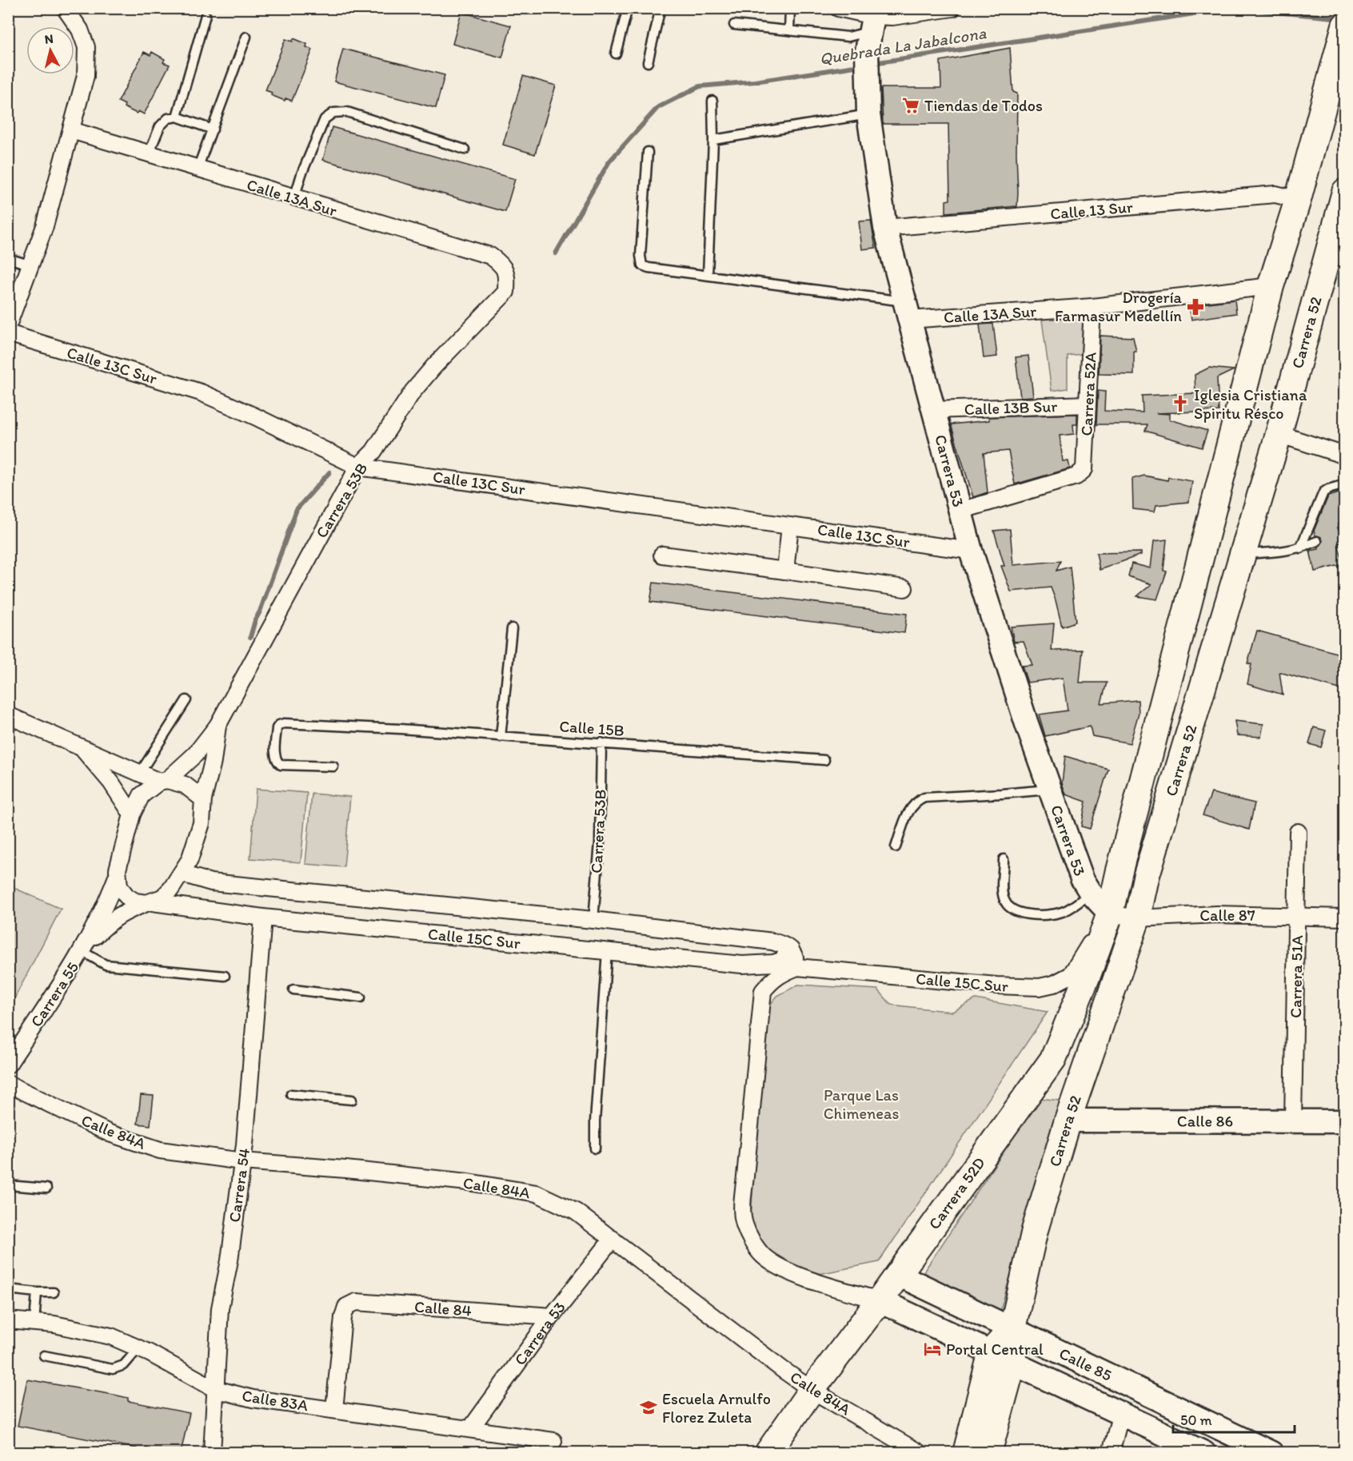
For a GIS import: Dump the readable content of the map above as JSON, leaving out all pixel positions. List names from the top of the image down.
{
  "streets": {
    "main road": ["Carrera 52", "Carrera 52D"],
    "street": [
      "Calle 13A Sur",
      "Calle 13 Sur",
      "Calle 13C Sur",
      "Carrera 52A",
      "Calle 13B Sur",
      "Carrera 53",
      "Carrera 53B",
      "Calle 87",
      "Calle 15C Sur",
      "Carrera 51A",
      "Carrera 55",
      "Calle 86",
      "Calle 84A",
      "Carrera 54",
      "Calle 84",
      "Calle 85",
      "Calle 83A"
    ],
    "lane": ["Calle 15B"]
  },
  "crossings": [
    ["Calle 13A Sur", "Carrera 52"],
    ["Calle 13A Sur", "Carrera 52A"],
    ["Calle 13A Sur", "Carrera 53"],
    ["Calle 13A Sur", "Carrera 53B"],
    ["Calle 13 Sur", "Carrera 52"],
    ["Calle 13 Sur", "Carrera 53"],
    ["Carrera 52", "Carrera 53"],
    ["Carrera 52", "Calle 87"],
    ["Carrera 52", "Calle 15C Sur"],
    ["Carrera 52", "Calle 86"],
    ["Carrera 52", "Carrera 52D"],
    ["Carrera 52", "Calle 85"],
    ["Calle 13C Sur", "Carrera 53"],
    ["Calle 13C Sur", "Carrera 53B"],
    ["Carrera 52A", "Calle 13B Sur"],
    ["Carrera 52A", "Carrera 53"],
    ["Calle 13B Sur", "Carrera 53"],
    ["Carrera 53", "Calle 87"],
    ["Carrera 53", "Calle 15C Sur"],
    ["Carrera 53", "Calle 84A"],
    ["Carrera 53", "Carrera 52D"],
    ["Carrera 53", "Calle 84"],
    ["Carrera 53", "Calle 83A"],
    ["Carrera 53B", "Calle 15B"],
    ["Carrera 53B", "Calle 15C Sur"],
    ["Carrera 53B", "Carrera 55"],
    ["Calle 87", "Calle 15C Sur"],
    ["Calle 87", "Carrera 51A"],
    ["Calle 87", "Carrera 52D"],
    ["Calle 15C Sur", "Carrera 55"],
    ["Calle 15C Sur", "Carrera 54"],
    ["Calle 15C Sur", "Carrera 52D"],
    ["Carrera 51A", "Calle 86"],
    ["Calle 84A", "Carrera 54"],
    ["Calle 84A", "Carrera 52D"],
    ["Carrera 54", "Calle 83A"],
    ["Carrera 52D", "Calle 85"],
    ["Calle 84", "Calle 83A"]
  ],
  "water": ["Quebrada La Jabalcona"],
  "parks": ["Parque Las Chimeneas"],
  "places": {
    "supermarket": ["Tiendas de Todos"],
    "pharmacy": ["Drogería Farmasur Medellín"],
    "church": ["Iglesia Cristiana Spiritu Résco"],
    "hotel": ["Portal Central"],
    "school or university": ["Escuela Arnulfo Florez Zuleta"]
  },
  "scale_bar": "50 m",
  "north": "top"
}
